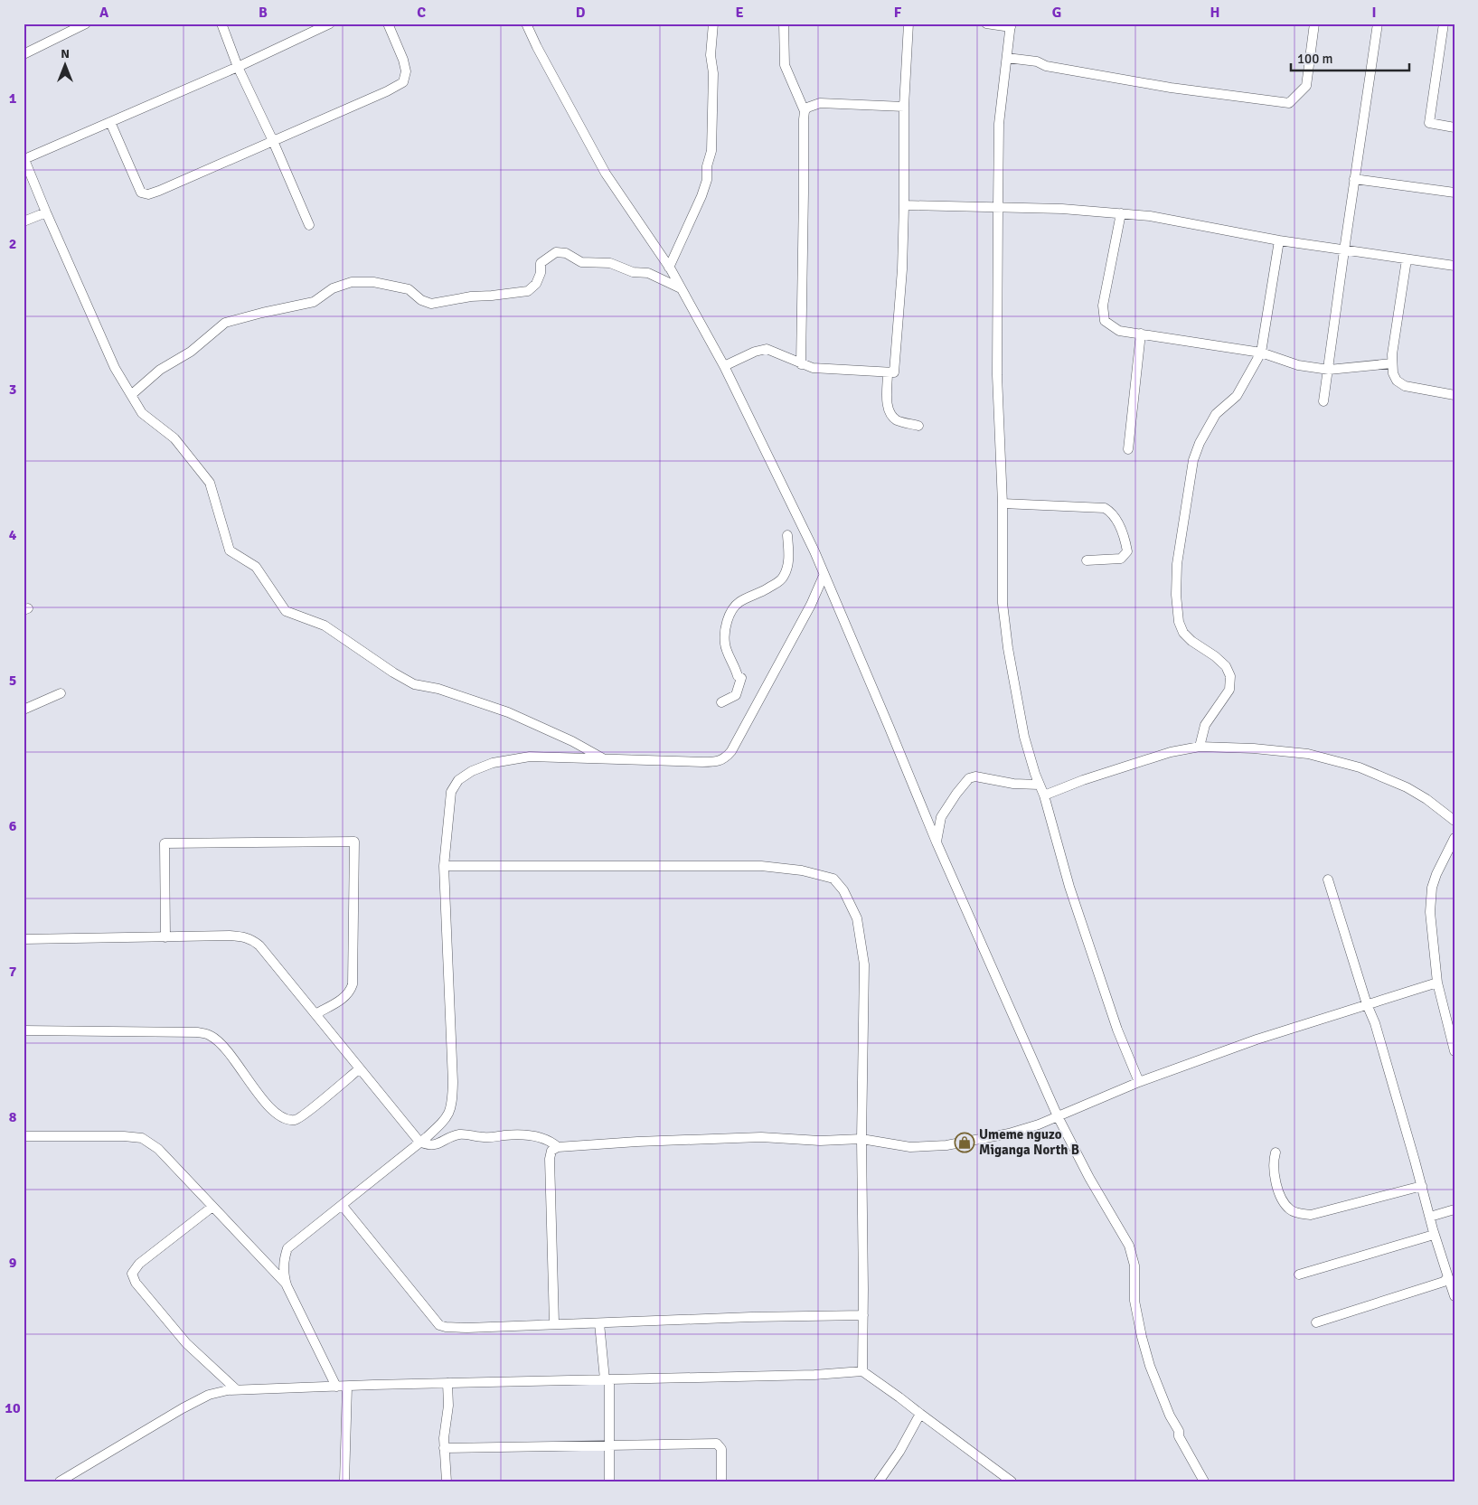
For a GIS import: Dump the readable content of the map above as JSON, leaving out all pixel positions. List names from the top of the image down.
{
  "places": {
    "shop": ["Umeme nguzo Miganga North B"]
  },
  "scale_bar": "100 m",
  "north": "top",
  "grid": {
    "columns": [
      "A",
      "B",
      "C",
      "D",
      "E",
      "F",
      "G",
      "H",
      "I"
    ],
    "rows": [
      "1",
      "2",
      "3",
      "4",
      "5",
      "6",
      "7",
      "8",
      "9",
      "10"
    ]
  }
}
